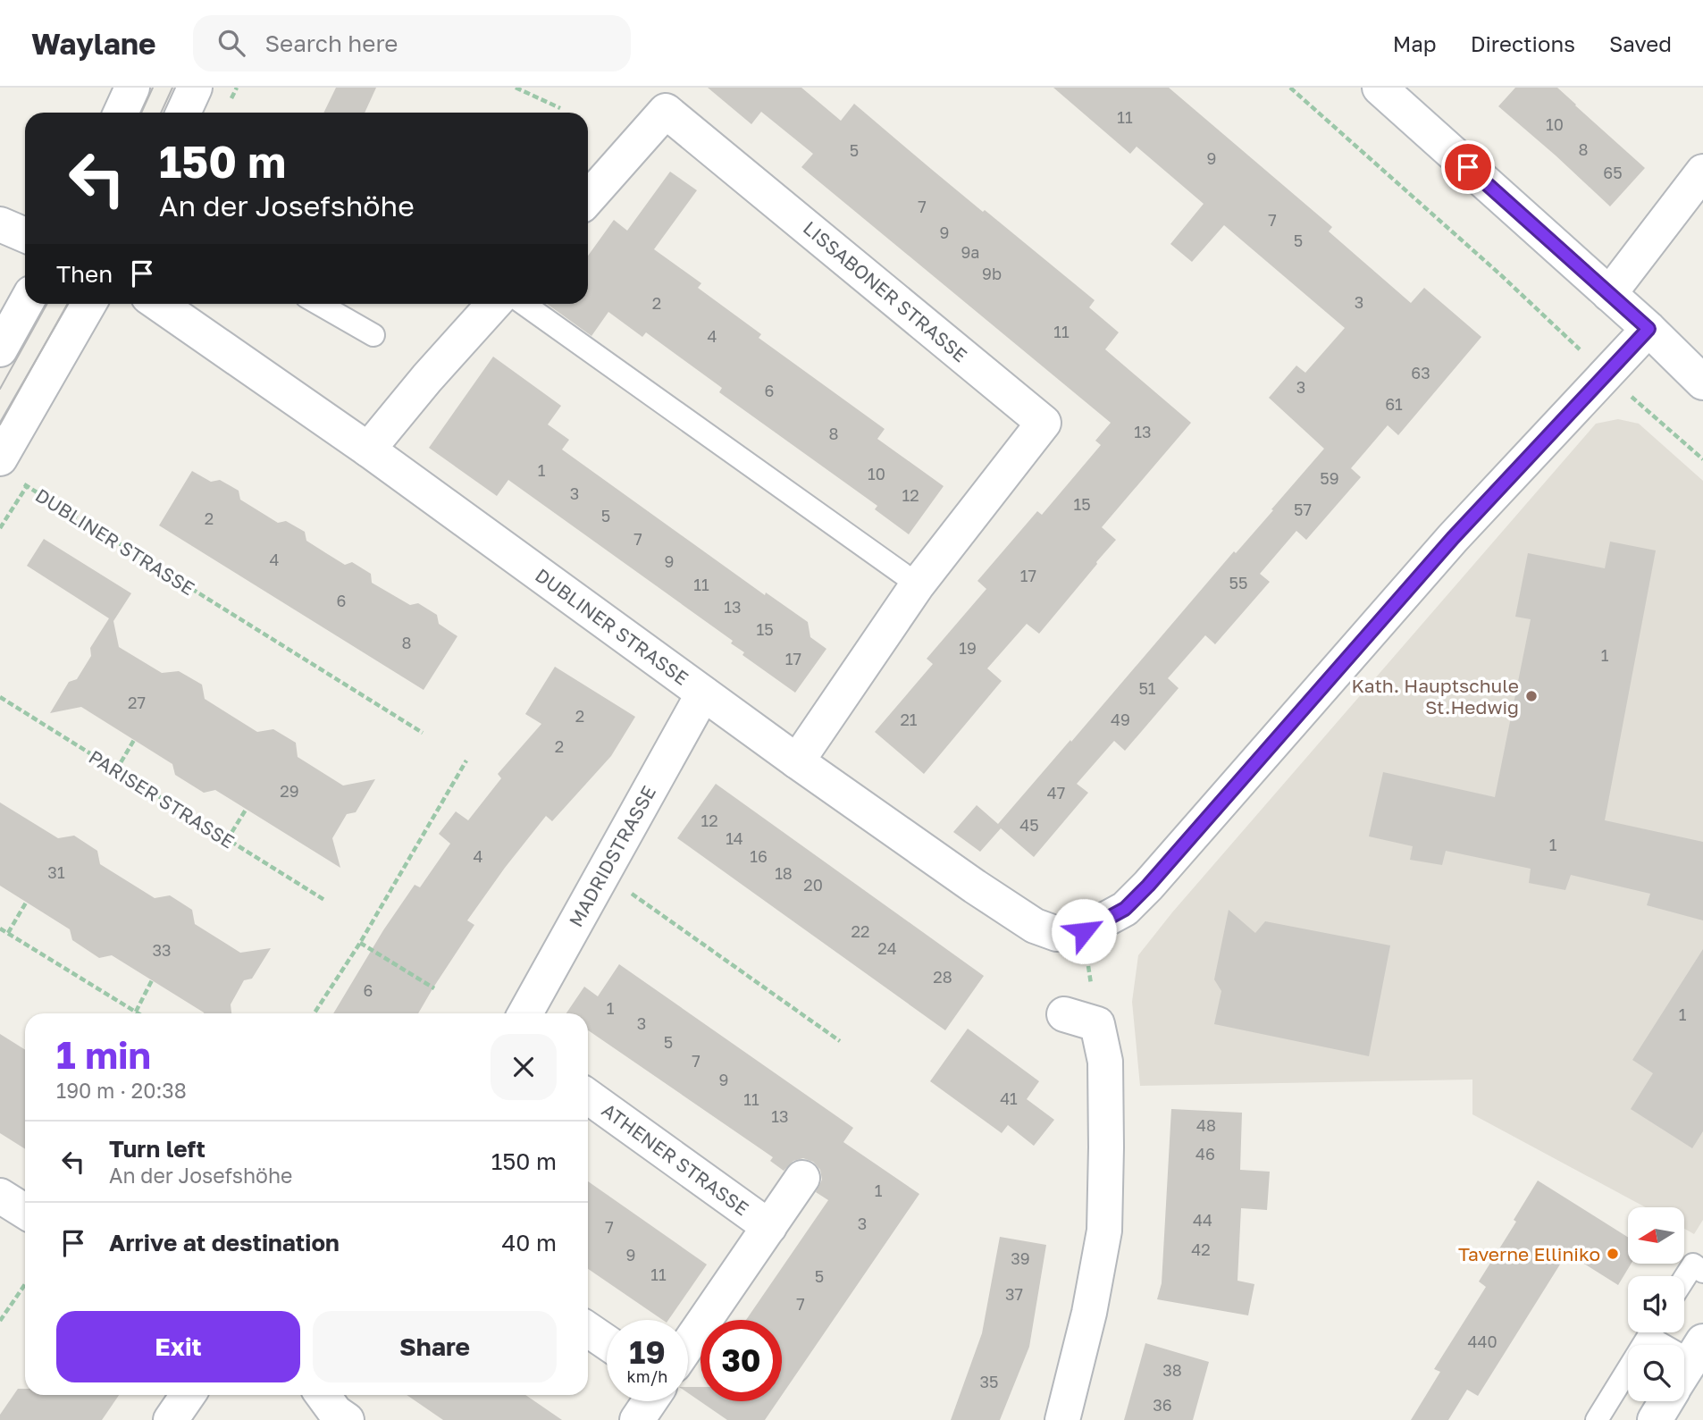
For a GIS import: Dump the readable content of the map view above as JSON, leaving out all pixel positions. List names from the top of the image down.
{
  "streets": {
    "street": [
      "LISSABONER STRASSE",
      "DUBLINER STRASSE",
      "MADRIDSTRASSE",
      "ATHENER STRASSE"
    ],
    "path": ["PARISER STRASSE"]
  },
  "crossings": [
    ["LISSABONER STRASSE", "DUBLINER STRASSE"],
    ["DUBLINER STRASSE", "MADRIDSTRASSE"]
  ],
  "places": ["Kath. Hauptschule St.Hedwig", "Taverne Elliniko"],
  "house_numbers": [
    "11",
    "10",
    "8",
    "5",
    "9",
    "65",
    "7",
    "7",
    "9",
    "5",
    "9a",
    "9b",
    "3",
    "2",
    "11",
    "4",
    "63",
    "3",
    "6",
    "61",
    "13",
    "8",
    "1",
    "10",
    "59",
    "3",
    "12",
    "15",
    "57",
    "5",
    "2",
    "7",
    "4",
    "9",
    "17",
    "55",
    "11",
    "6",
    "13",
    "15",
    "8",
    "19",
    "1",
    "17",
    "51",
    "27",
    "2",
    "21",
    "49",
    "2",
    "29",
    "47",
    "12",
    "45",
    "14",
    "1",
    "4",
    "16",
    "31",
    "18",
    "20",
    "22",
    "24",
    "33",
    "28",
    "6",
    "1",
    "1",
    "3",
    "5",
    "7",
    "9",
    "41",
    "11",
    "13",
    "48",
    "46",
    "1",
    "44",
    "3",
    "7",
    "42",
    "9",
    "39",
    "11",
    "5",
    "37",
    "7",
    "440",
    "38",
    "35",
    "36"
  ],
  "north": "left",
  "page": {
    "header": "Waylane",
    "search": "Search here",
    "nav": ["Map", "Directions", "Saved"],
    "turn": ["150 m", "An der Josefshöhe"],
    "then": "Then",
    "heading": ["1 min", "190 m · 20:38"],
    "list": [
      {
        "name": "Turn left",
        "note": "An der Josefshöhe",
        "value": "150 m"
      },
      {
        "name": "Arrive at destination",
        "value": "40 m"
      }
    ],
    "buttons": ["Exit", "Share"],
    "speed": "19 km/h",
    "limit": "30"
  }
}
